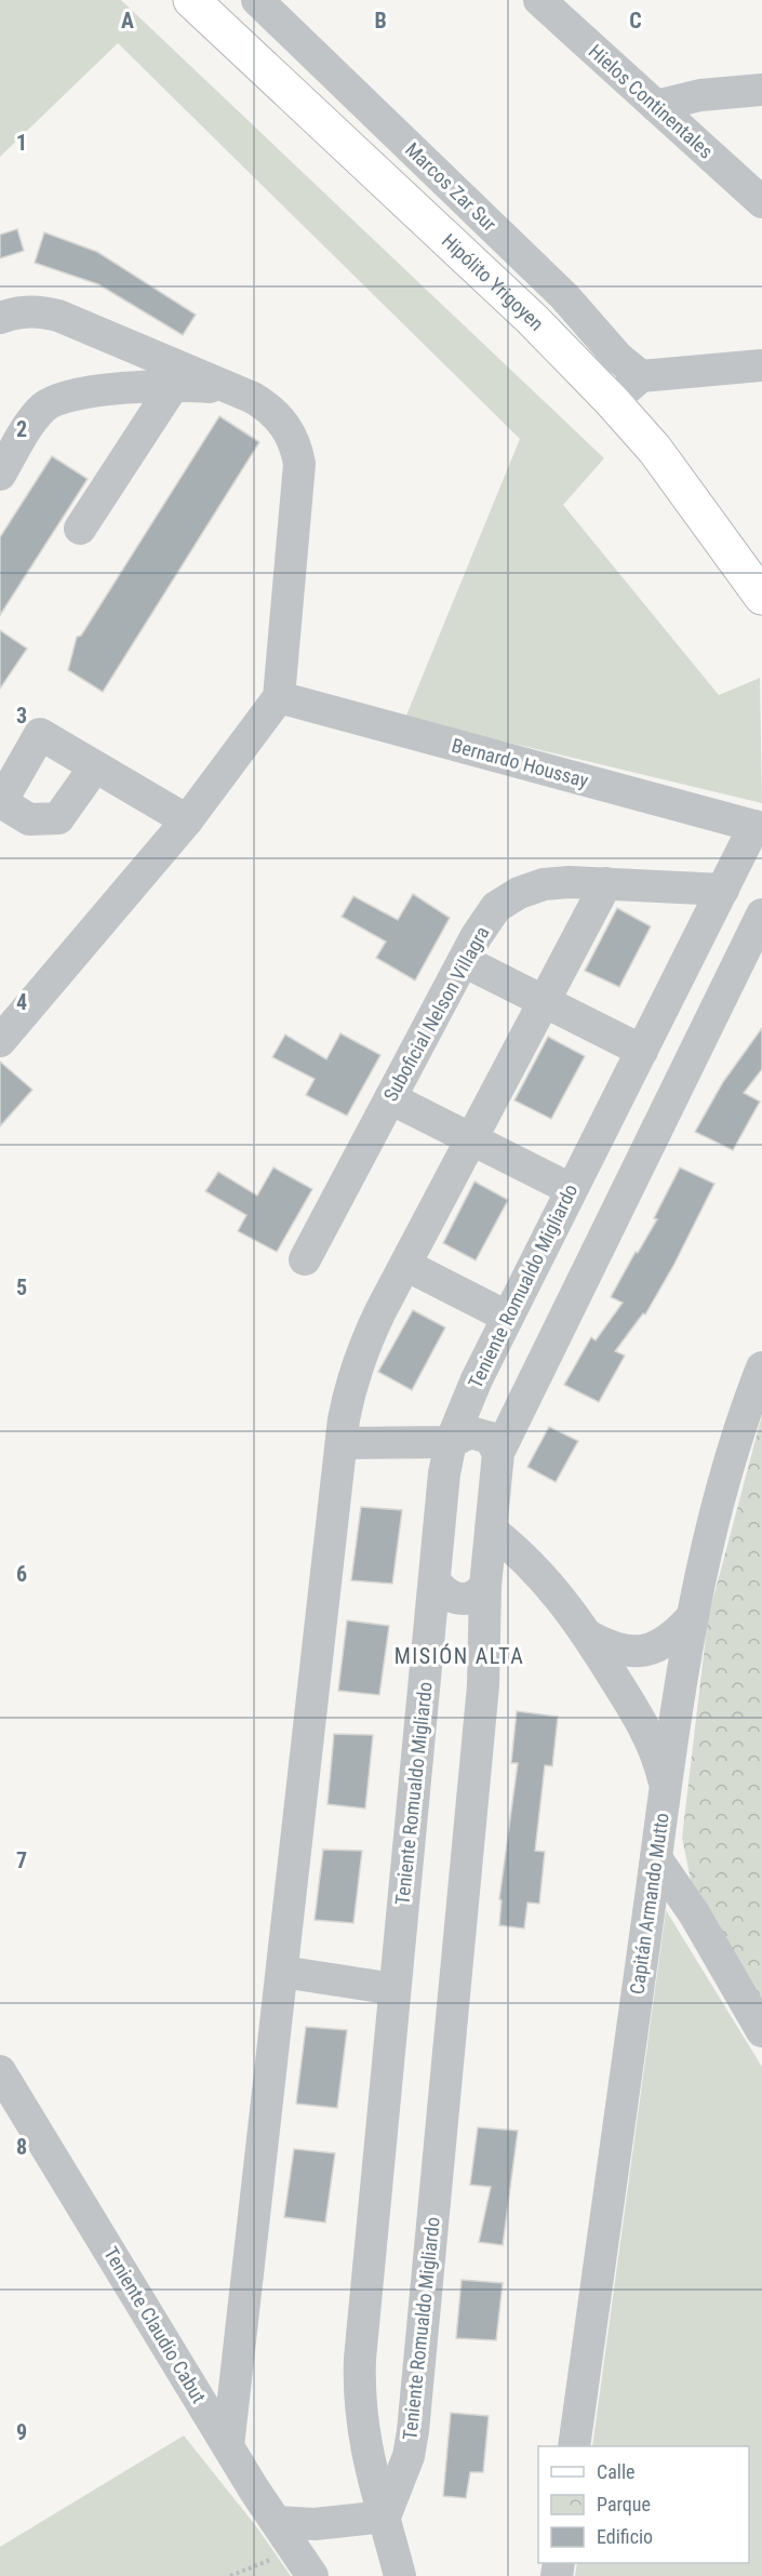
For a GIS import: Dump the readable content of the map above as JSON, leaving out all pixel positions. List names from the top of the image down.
{
  "streets": {
    "main road": ["Hipólito Yrigoyen"],
    "street": [
      "Hielos Continentales",
      "Marcos Zar Sur",
      "Bernardo Houssay",
      "Suboficial Nelson Villagra",
      "Teniente Romualdo Migliardo",
      "Capitán Armando Mutto",
      "Teniente Claudio Cabut"
    ]
  },
  "crossings": [
    ["Bernardo Houssay", "Teniente Romualdo Migliardo"],
    ["Suboficial Nelson Villagra", "Teniente Romualdo Migliardo"]
  ],
  "districts": ["MISIÓN ALTA"],
  "legend": ["Calle", "Parque", "Edificio"],
  "grid": {
    "columns": ["A", "B", "C"],
    "rows": [
      "1",
      "2",
      "3",
      "4",
      "5",
      "6",
      "7",
      "8",
      "9"
    ]
  }
}
